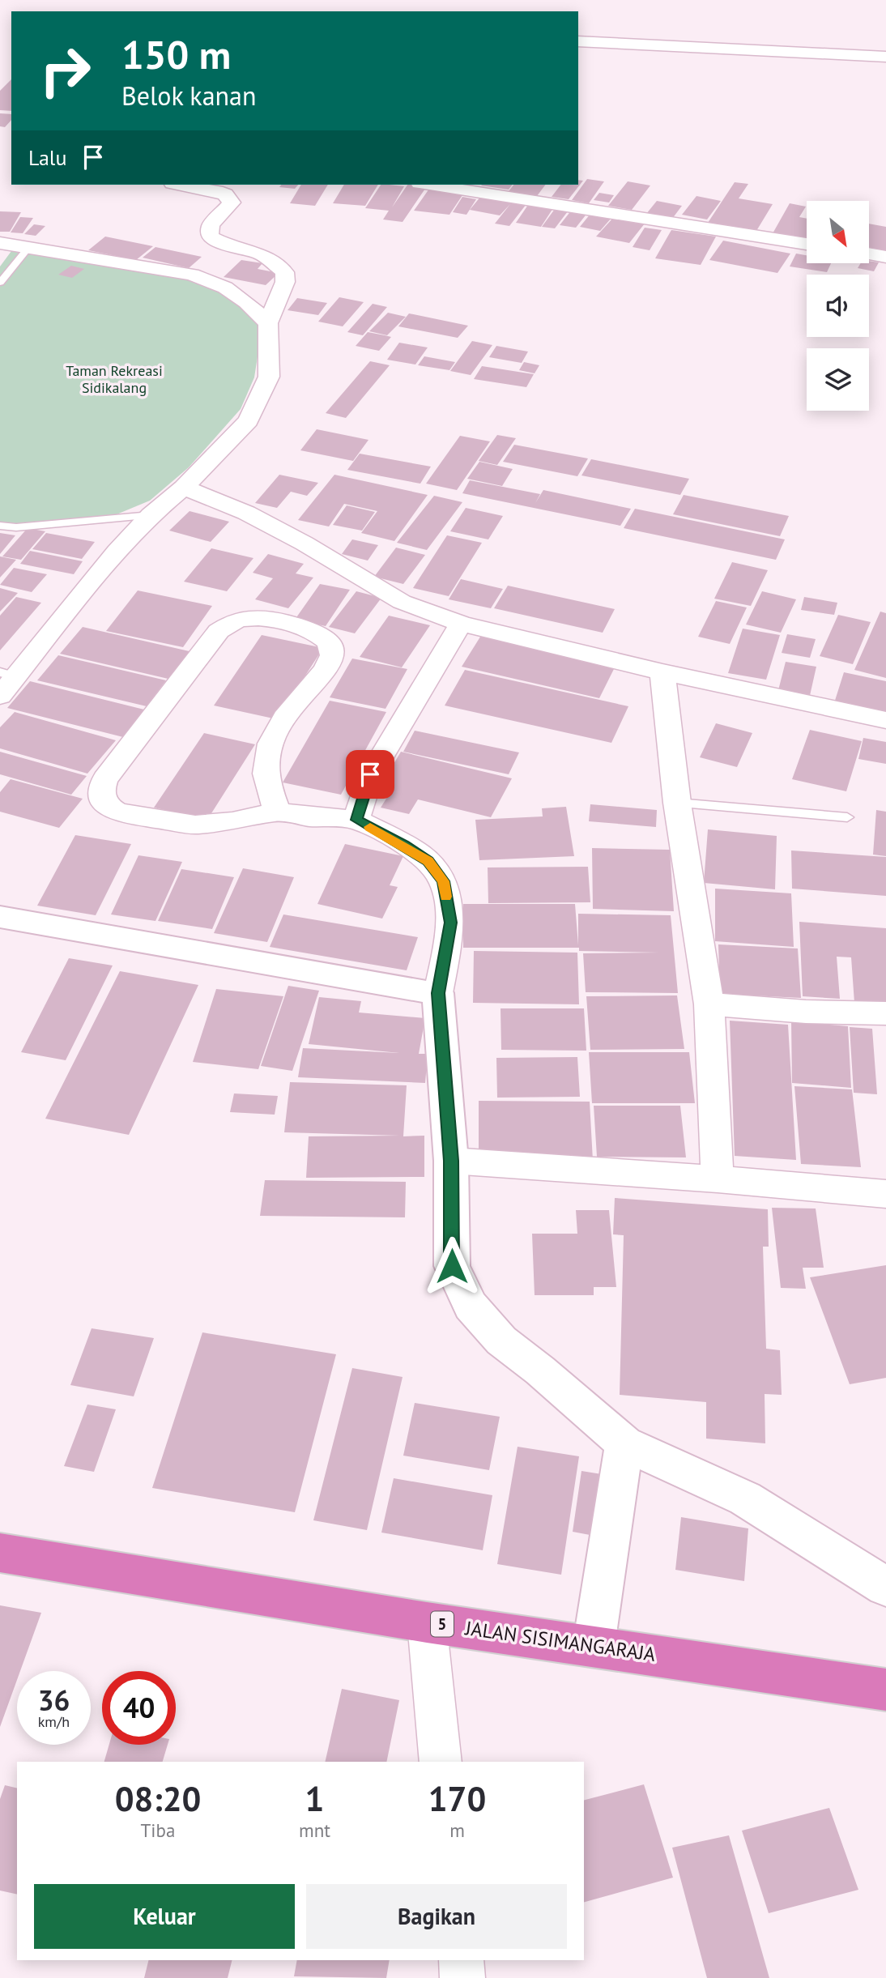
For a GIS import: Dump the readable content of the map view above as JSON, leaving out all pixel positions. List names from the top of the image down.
{
  "streets": {
    "highway": ["5", "JALAN SISIMANGARAJA"]
  },
  "parks": ["Taman Rekreasi Sidikalang"],
  "north": "bottom right",
  "page": {
    "turn": ["150 m", "Belok kanan"],
    "then": "Lalu",
    "speed": "36 km/h",
    "limit": "40",
    "eta": [
      "08:20",
      "Tiba",
      "1",
      "mnt",
      "170",
      "m"
    ],
    "buttons": ["Keluar", "Bagikan"]
  }
}
